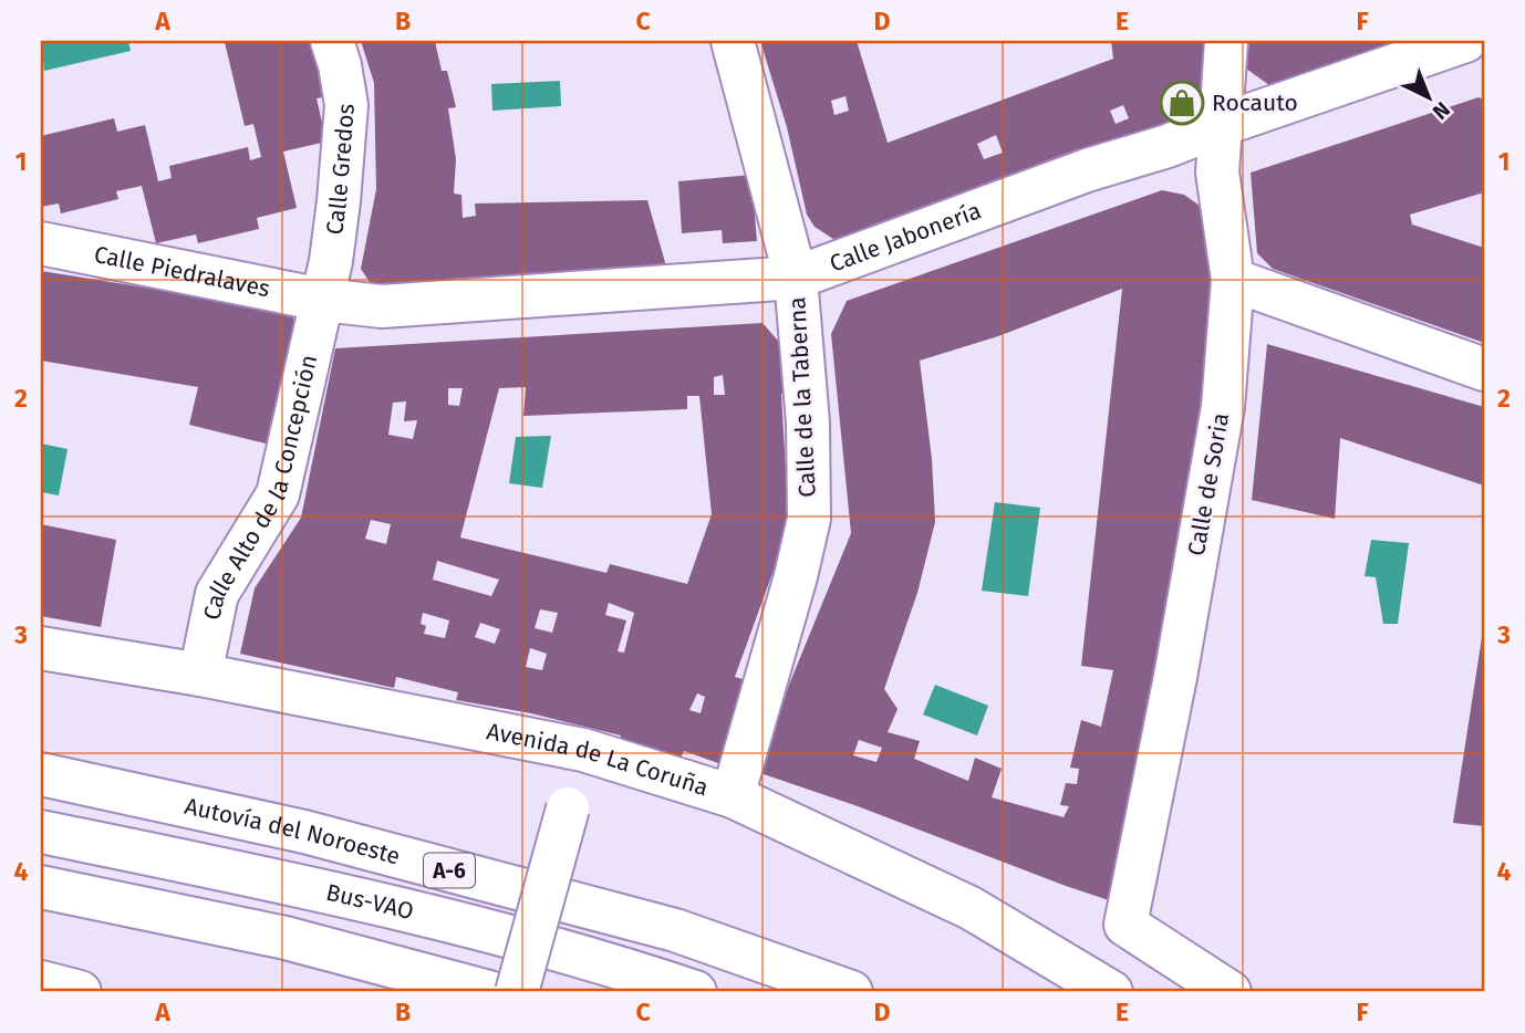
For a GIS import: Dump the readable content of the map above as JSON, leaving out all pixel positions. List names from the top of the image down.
{
  "streets": {
    "main road": [
      "Calle Gredos",
      "Calle Jabonería",
      "Calle Piedralaves",
      "Calle de la Taberna",
      "Calle de Soria",
      "Calle Alto de la Concepción",
      "Avenida de La Coruña",
      "Autovía del Noroeste",
      "A-6",
      "Bus-VAO"
    ]
  },
  "crossings": [
    ["Calle Gredos", "Calle Jabonería"],
    ["Calle Gredos", "Calle Piedralaves"],
    ["Calle Gredos", "Calle Alto de la Concepción"],
    ["Calle Jabonería", "Calle Piedralaves"],
    ["Calle Jabonería", "Calle de la Taberna"],
    ["Calle Jabonería", "Calle de Soria"],
    ["Calle Jabonería", "Calle Alto de la Concepción"],
    ["Calle Piedralaves", "Calle Alto de la Concepción"],
    ["Calle de la Taberna", "Avenida de La Coruña"],
    ["Calle Alto de la Concepción", "Avenida de La Coruña"]
  ],
  "places": {
    "shop": ["Rocauto"]
  },
  "north": "bottom right",
  "grid": {
    "columns": [
      "A",
      "B",
      "C",
      "D",
      "E",
      "F"
    ],
    "rows": [
      "1",
      "2",
      "3",
      "4"
    ]
  }
}
